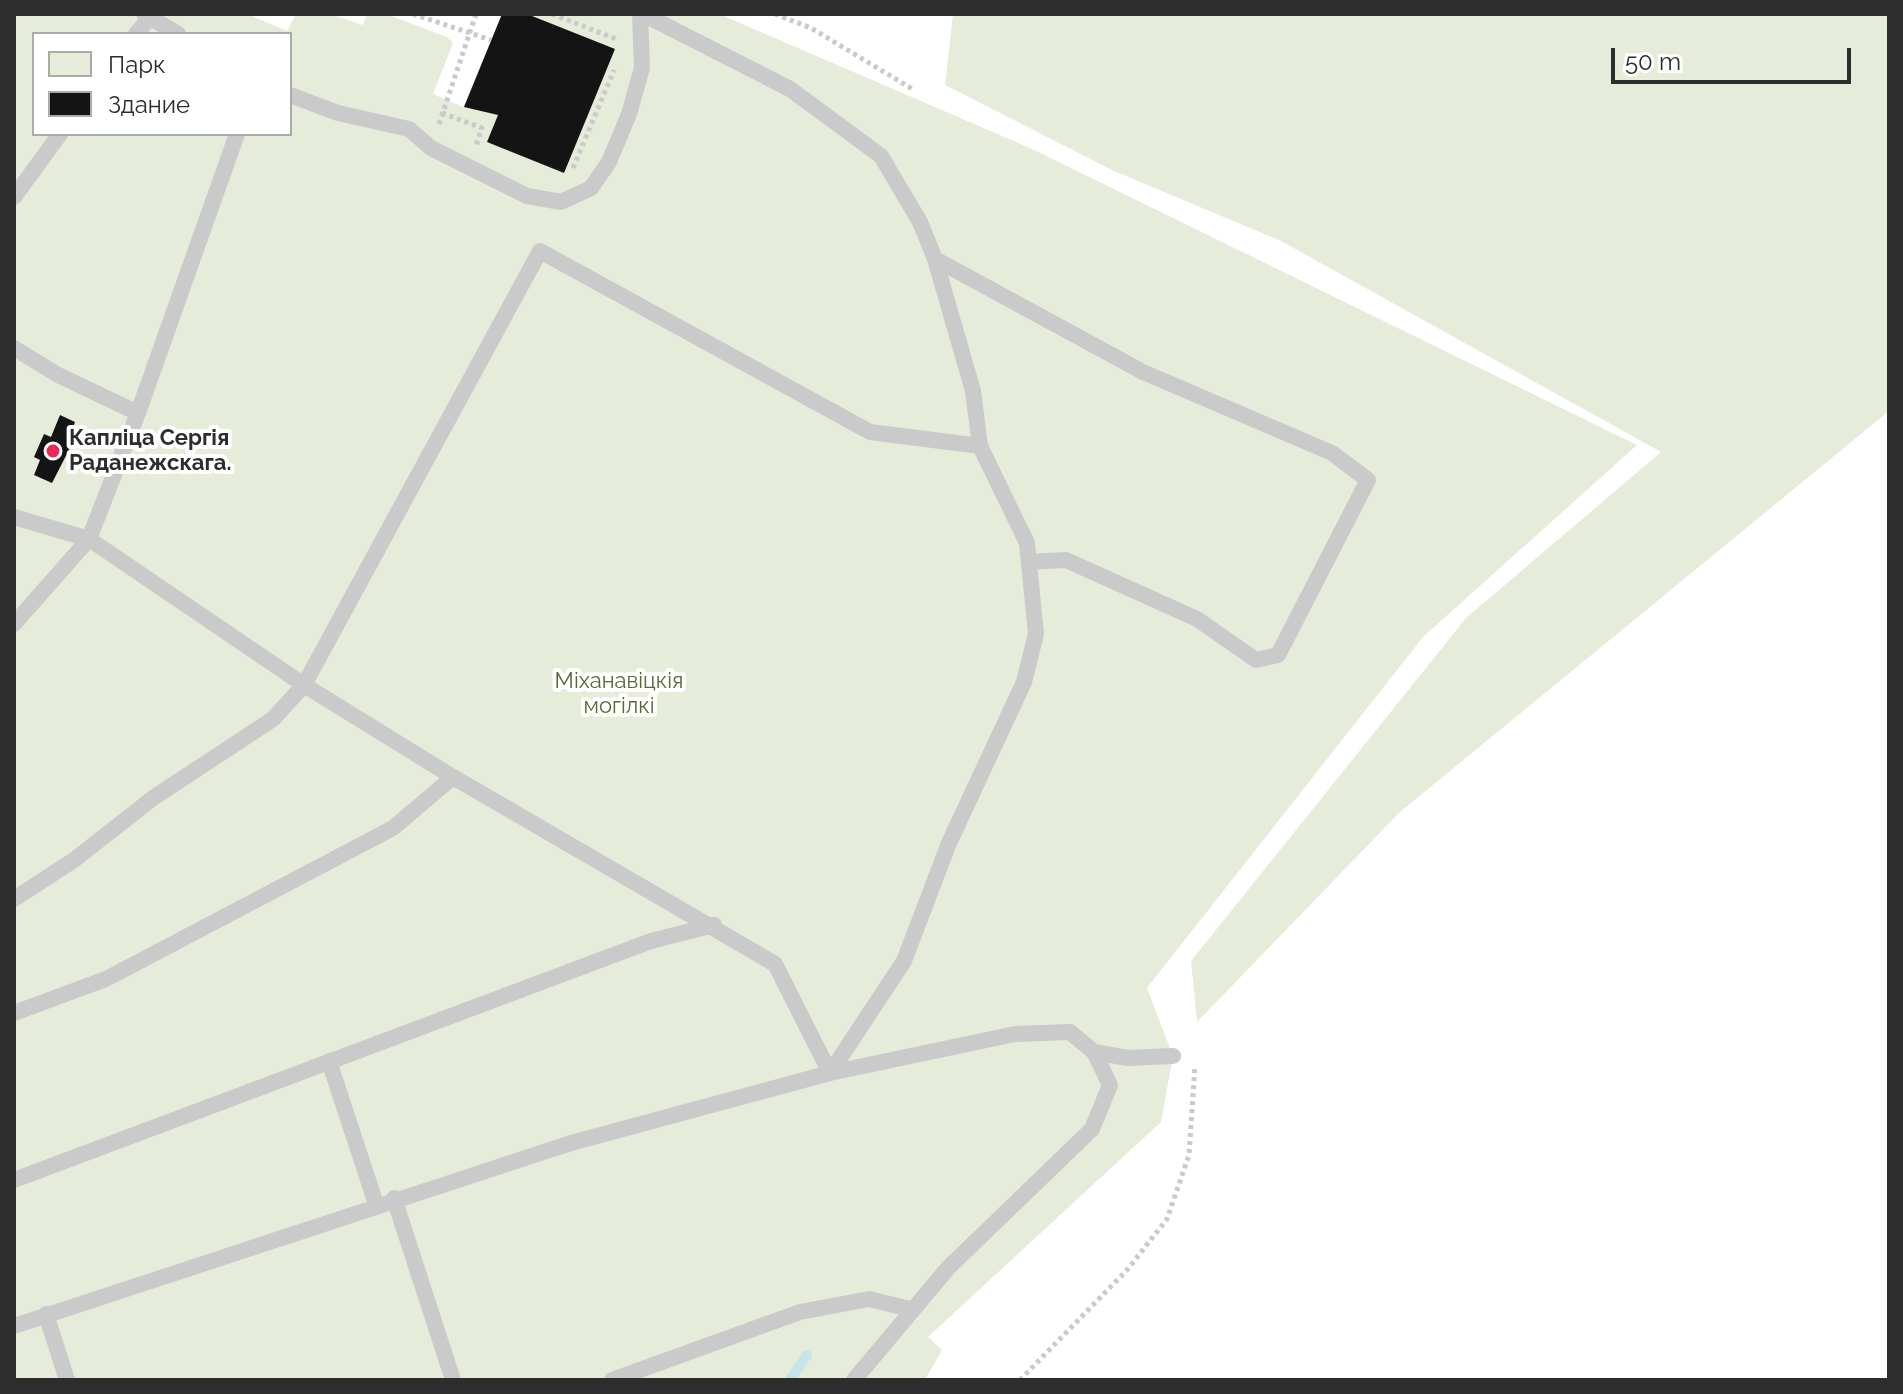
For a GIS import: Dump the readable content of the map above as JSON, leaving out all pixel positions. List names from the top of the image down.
{
  "parks": ["Міханавіцкія могілкі"],
  "places": ["Капліца Сергія Раданежскага."],
  "legend": ["Парк", "Здание"],
  "scale_bar": "50 m"
}
